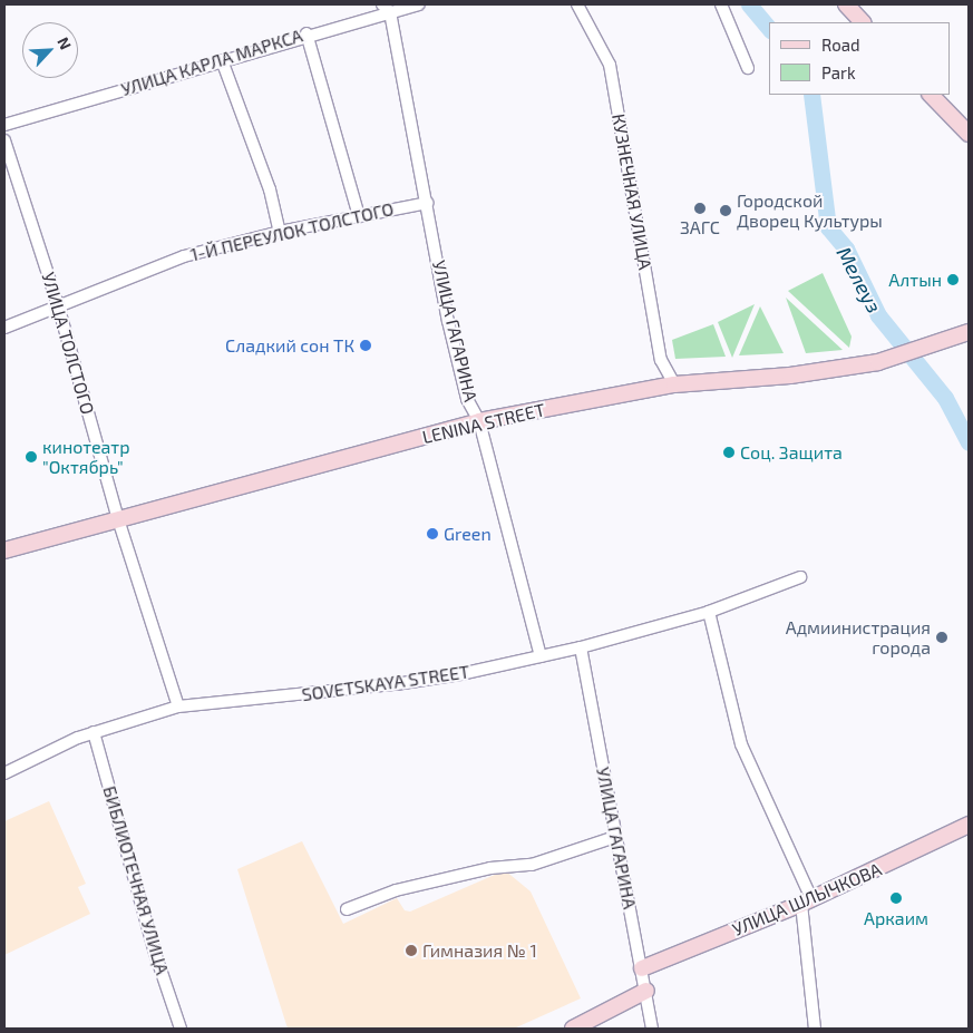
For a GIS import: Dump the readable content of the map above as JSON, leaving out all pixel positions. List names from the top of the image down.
{
  "streets": {
    "main road": ["LENINA STREET", "УЛИЦА ШЛЫЧКОВА"],
    "street": [
      "УЛИЦА КАРЛА МАРКСА",
      "КУЗНЕЧНАЯ УЛИЦА",
      "1-Й ПЕРЕУЛОК ТОЛСТОГО",
      "УЛИЦА ГАГАРИНА",
      "УЛИЦА ТОЛСТОГО",
      "SOVETSKAYA STREET",
      "БИБЛИОТЕЧНАЯ УЛИЦА"
    ]
  },
  "crossings": [
    ["УЛИЦА КАРЛА МАРКСА", "УЛИЦА ГАГАРИНА"],
    ["КУЗНЕЧНАЯ УЛИЦА", "LENINA STREET"],
    ["1-Й ПЕРЕУЛОК ТОЛСТОГО", "УЛИЦА ГАГАРИНА"],
    ["1-Й ПЕРЕУЛОК ТОЛСТОГО", "УЛИЦА ТОЛСТОГО"],
    ["УЛИЦА ГАГАРИНА", "LENINA STREET"],
    ["УЛИЦА ГАГАРИНА", "SOVETSKAYA STREET"],
    ["УЛИЦА ГАГАРИНА", "УЛИЦА ШЛЫЧКОВА"],
    ["УЛИЦА ТОЛСТОГО", "LENINA STREET"],
    ["УЛИЦА ТОЛСТОГО", "SOVETSKAYA STREET"],
    ["SOVETSKAYA STREET", "БИБЛИОТЕЧНАЯ УЛИЦА"]
  ],
  "water": ["Мелеуз"],
  "places": [
    "ЗАГС",
    "Городской Дворец Культуры",
    "Алтын",
    "Сладкий сон ТК",
    "Соц. Защита",
    "кинотеатр \"Октябрь\"",
    "Green",
    "Адмиинистрация города",
    "Аркаим",
    "Гимназия № 1"
  ],
  "legend": ["Road", "Park"],
  "north": "top right"
}
